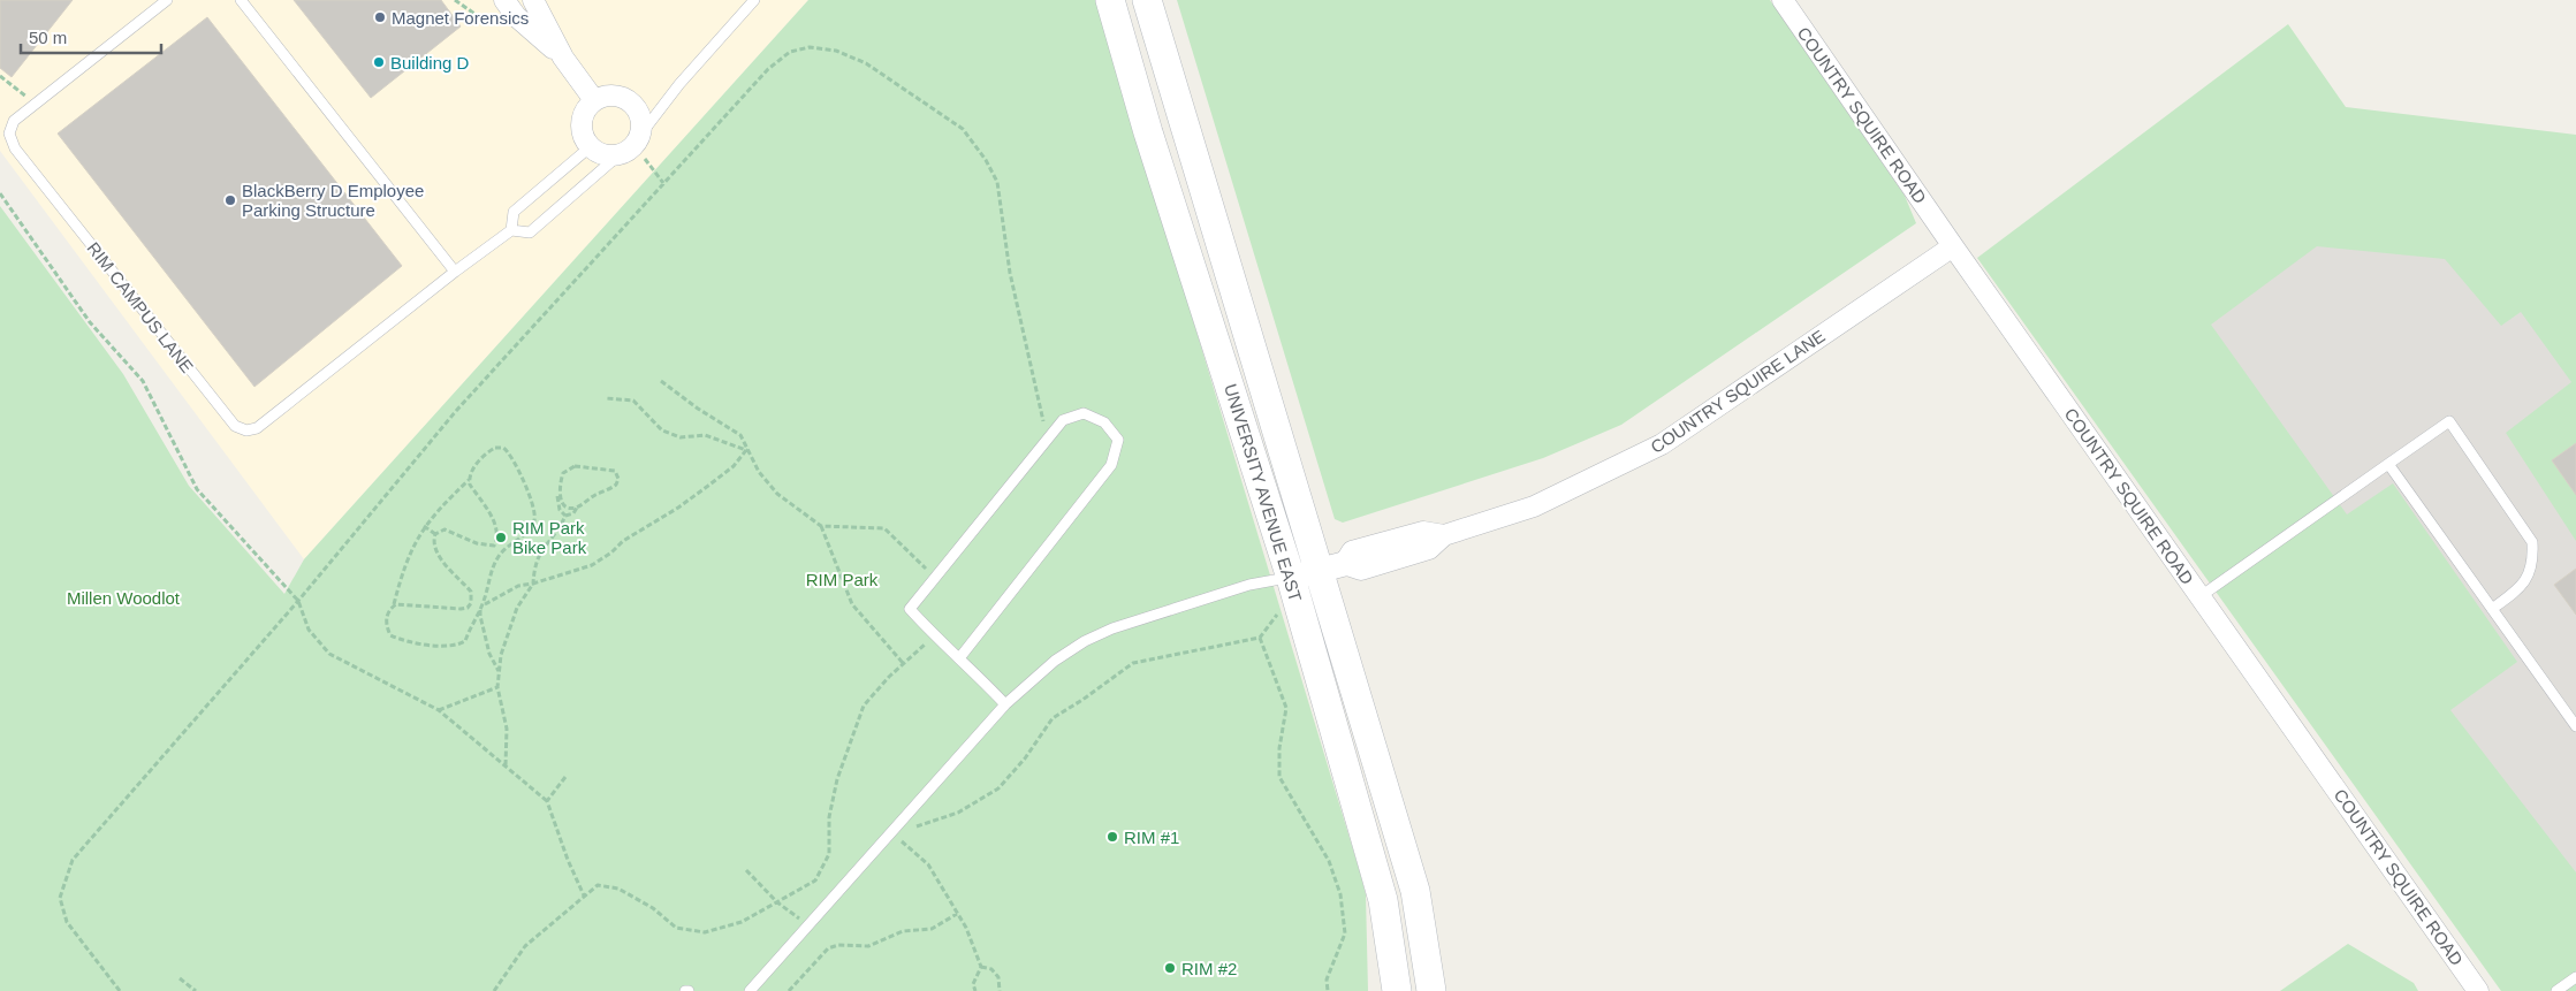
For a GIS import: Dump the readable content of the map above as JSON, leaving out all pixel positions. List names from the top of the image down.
{
  "streets": {
    "main road": ["UNIVERSITY AVENUE EAST"],
    "street": ["COUNTRY SQUIRE ROAD", "COUNTRY SQUIRE LANE"],
    "lane": ["RIM CAMPUS LANE"]
  },
  "crossings": [
    ["COUNTRY SQUIRE ROAD", "COUNTRY SQUIRE LANE"],
    ["COUNTRY SQUIRE LANE", "UNIVERSITY AVENUE EAST"]
  ],
  "parks": ["RIM Park", "Millen Woodlot"],
  "places": [
    "Magnet Forensics",
    "Building D",
    "BlackBerry D Employee Parking Structure",
    "RIM Park Bike Park",
    "RIM #1",
    "RIM #2"
  ],
  "scale_bar": "50 m"
}
